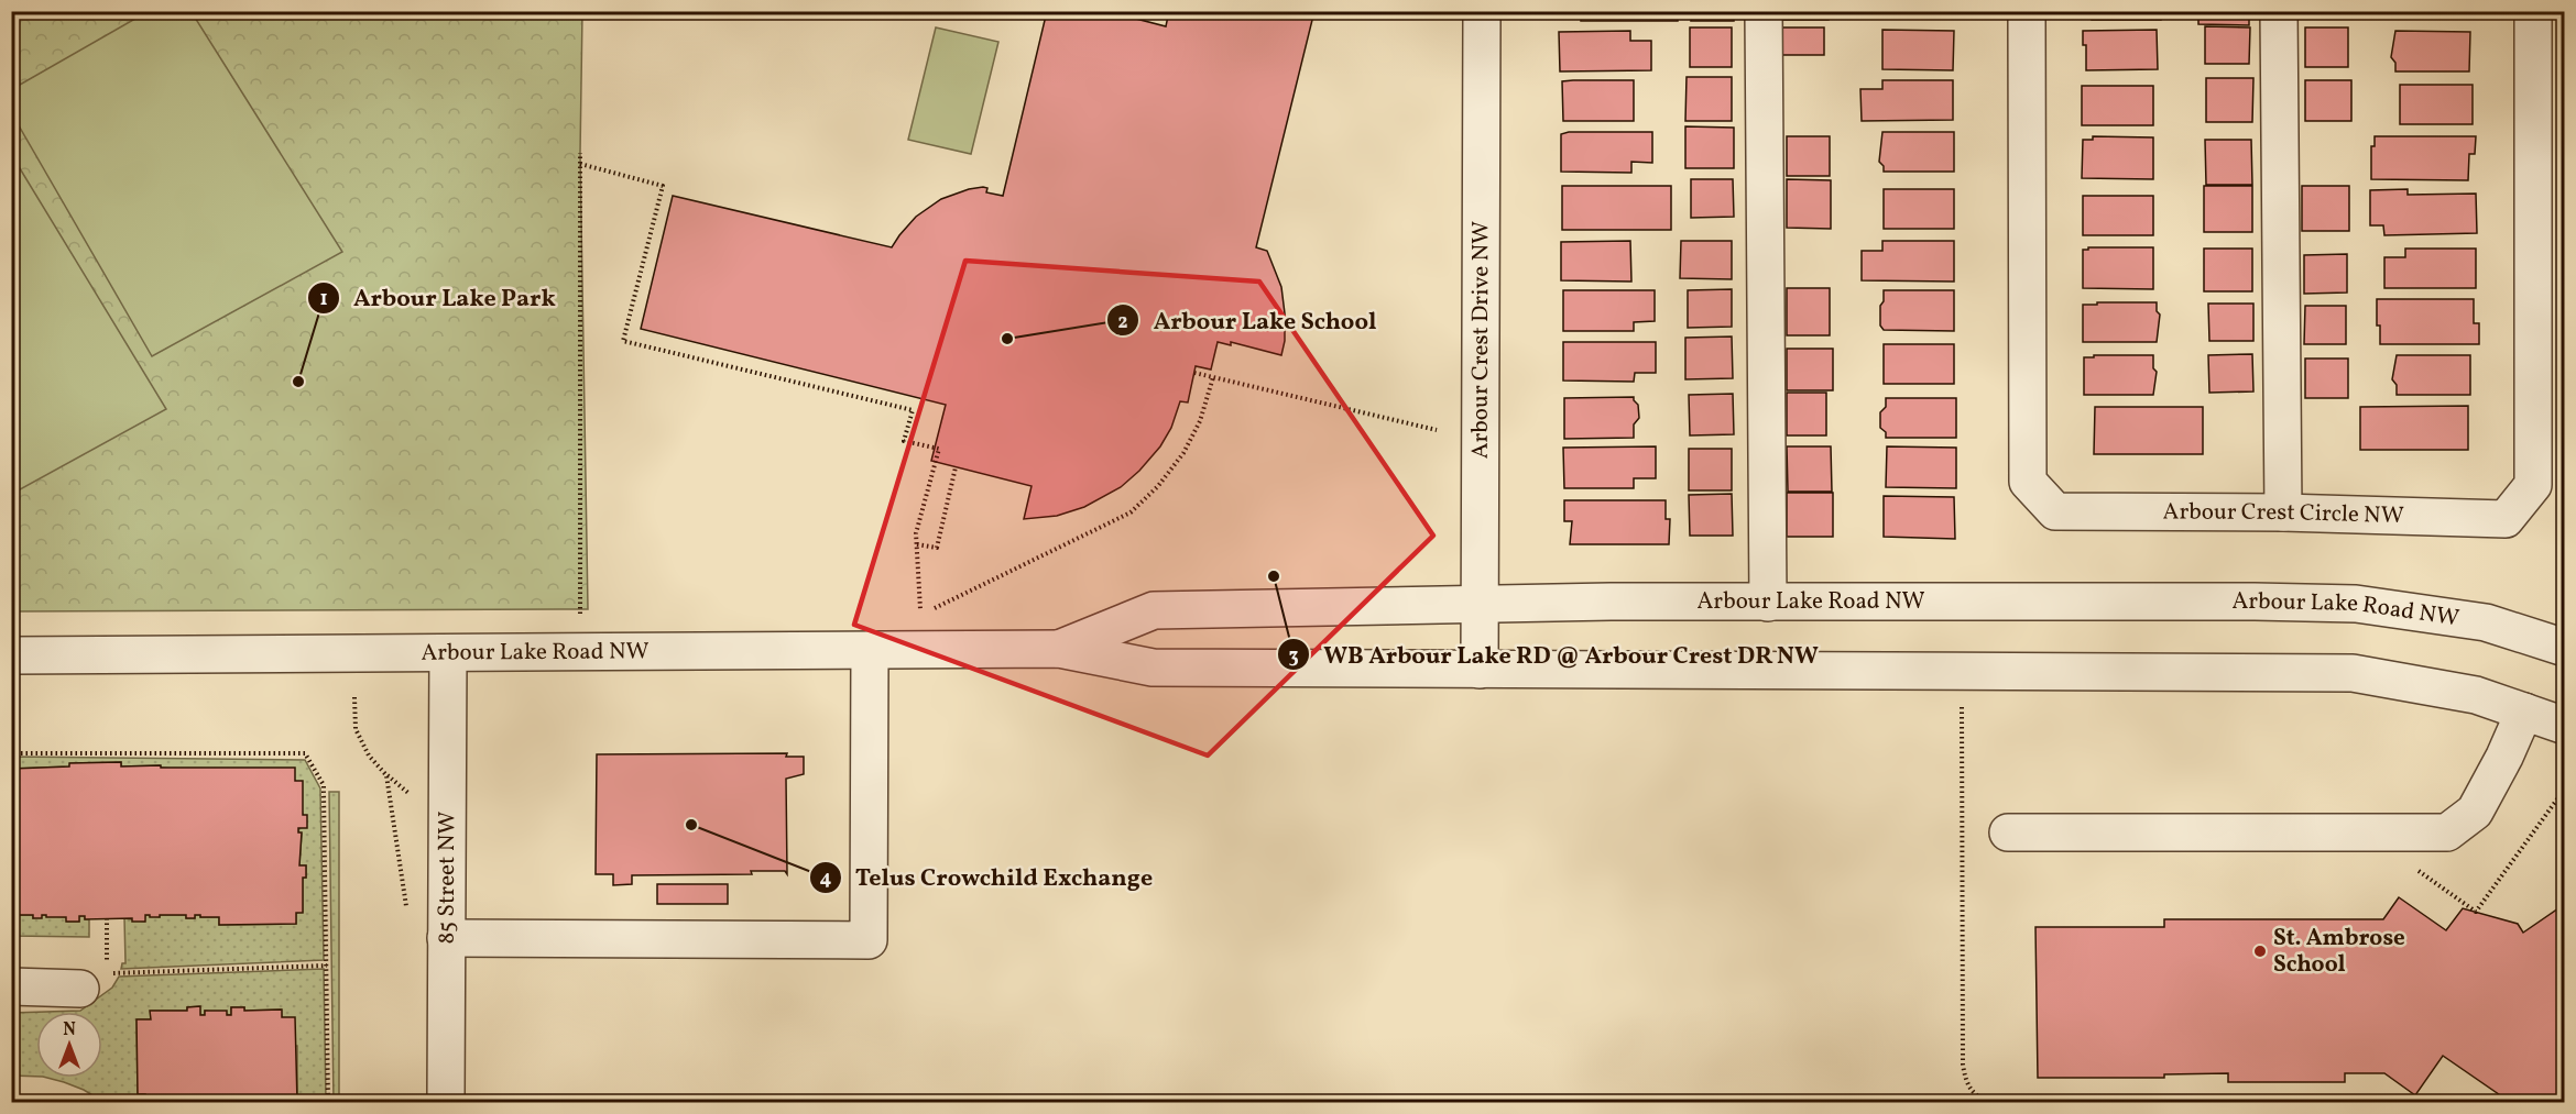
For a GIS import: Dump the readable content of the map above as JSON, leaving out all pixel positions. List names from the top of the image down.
{
  "streets": {
    "street": [
      "Arbour Crest Drive NW",
      "Arbour Crest Circle NW",
      "Arbour Lake Road NW",
      "85 Street NW"
    ]
  },
  "crossings": [
    ["Arbour Crest Drive NW", "Arbour Lake Road NW"],
    ["Arbour Lake Road NW", "85 Street NW"]
  ],
  "places": [
    "Arbour Lake School",
    "Arbour Lake Park",
    "WB Arbour Lake RD @ Arbour Crest DR NW",
    "Telus Crowchild Exchange",
    "St. Ambrose School"
  ],
  "north": "top"
}
